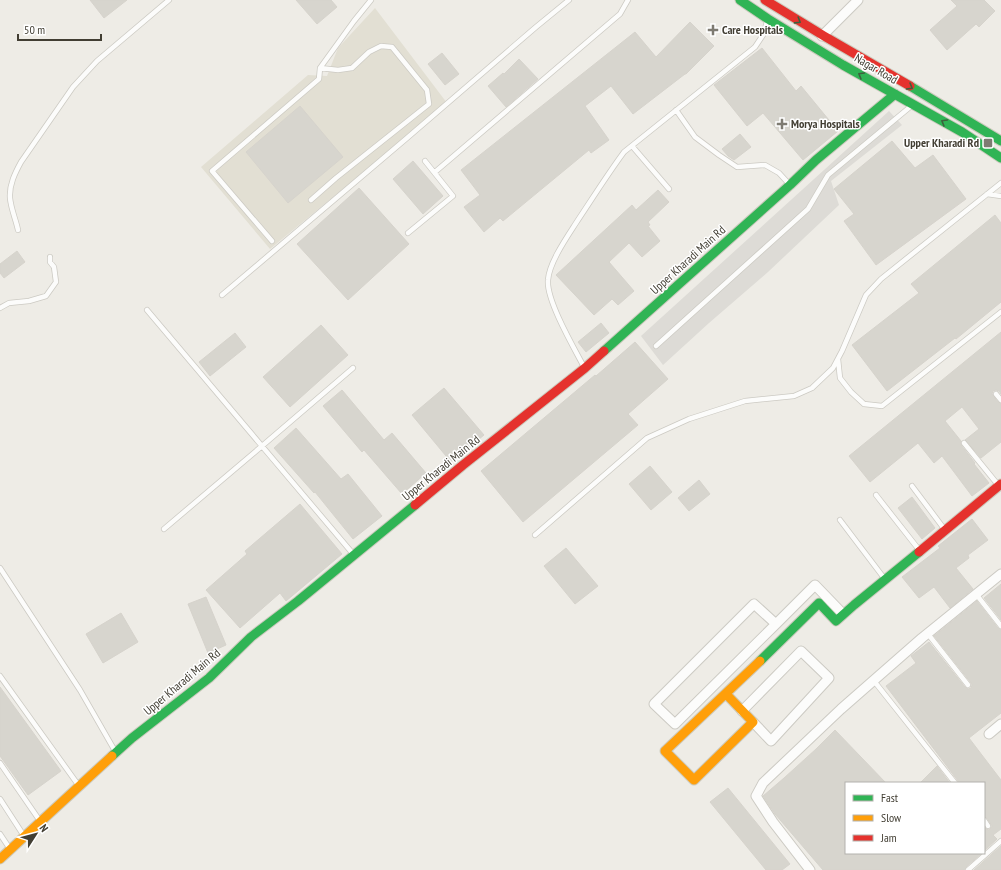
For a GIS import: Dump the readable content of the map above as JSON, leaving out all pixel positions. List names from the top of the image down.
{
  "streets": {
    "main road": ["Nagar Road", "Upper Kharadi Main Rd"]
  },
  "crossings": [
    ["Nagar Road", "Upper Kharadi Main Rd"]
  ],
  "places": {
    "health": ["Care Hospitals", "Morya Hospitals"],
    "transit": ["Upper Kharadi Rd"]
  },
  "legend": ["Fast", "Slow", "Jam"],
  "scale_bar": "50 m",
  "north": "top right"
}
